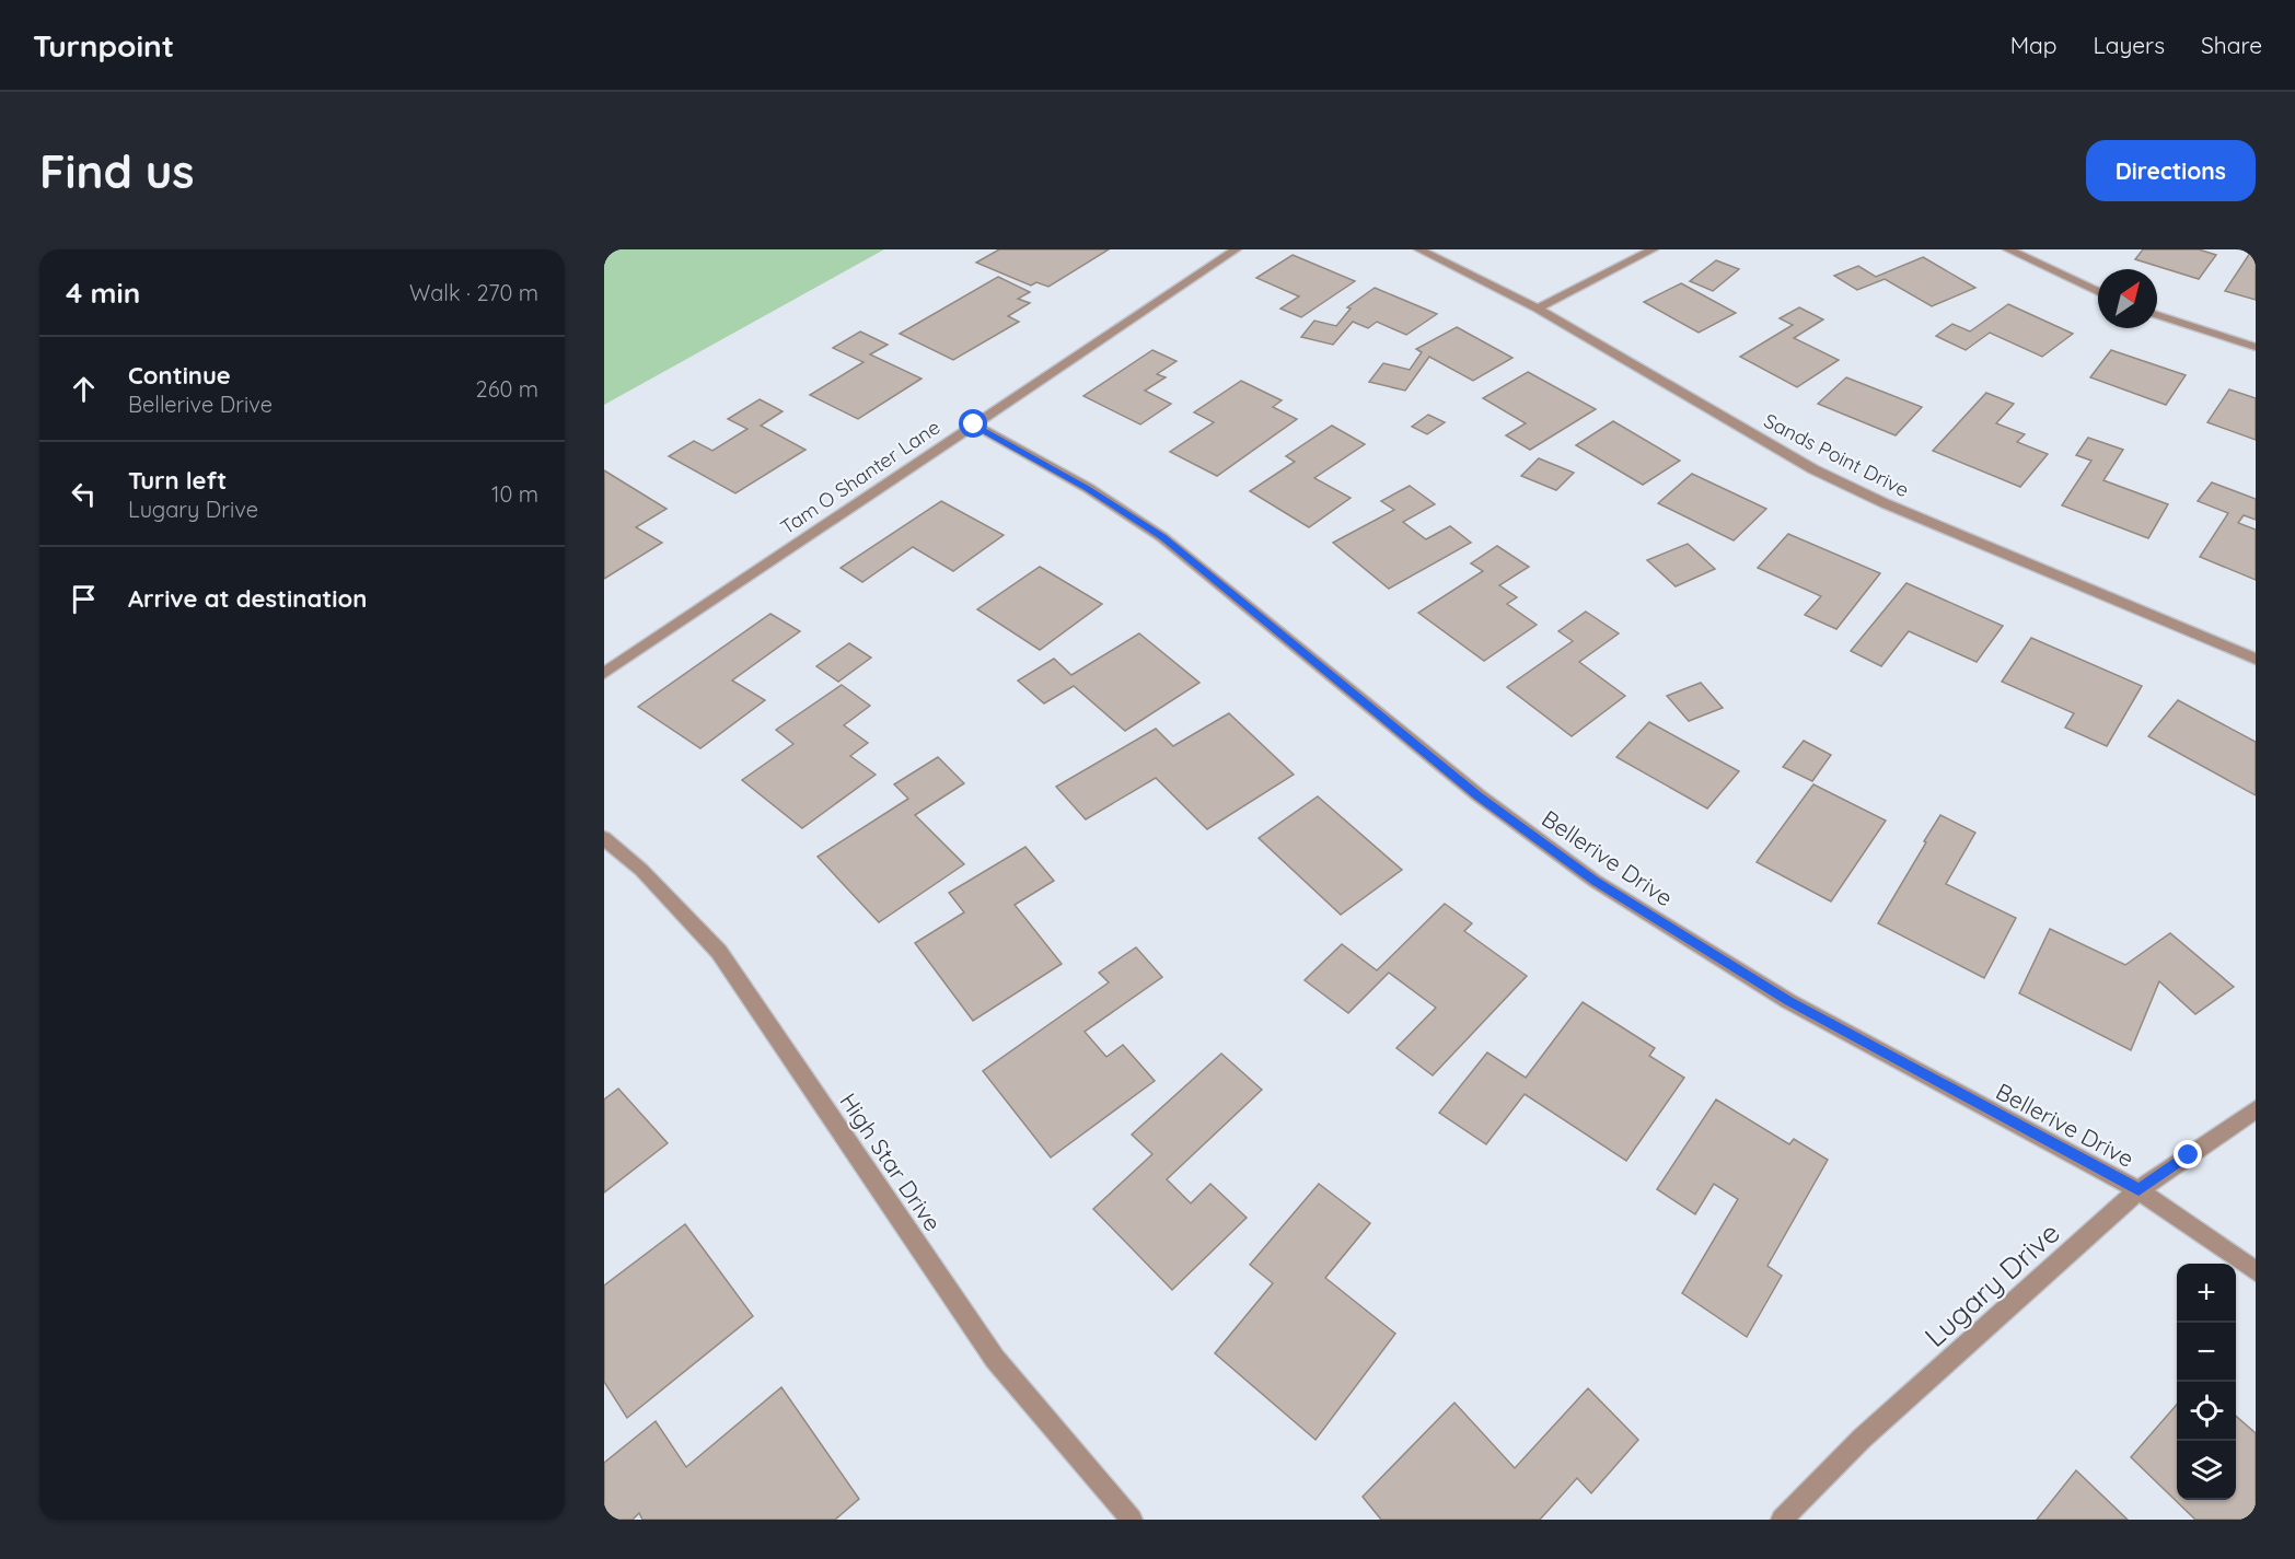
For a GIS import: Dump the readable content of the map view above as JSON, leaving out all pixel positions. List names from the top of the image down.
{
  "streets": {
    "street": [
      "Sands Point Drive",
      "Tam O Shanter Lane",
      "Bellerive Drive",
      "High Star Drive",
      "Lugary Drive"
    ]
  },
  "crossings": [
    ["Tam O Shanter Lane", "Bellerive Drive"],
    ["Bellerive Drive", "Lugary Drive"]
  ],
  "north": "top right",
  "page": {
    "header": "Turnpoint",
    "nav": ["Map", "Layers", "Share"],
    "buttons": "Directions",
    "title": "Find us",
    "heading": ["4 min", "Walk · 270 m"],
    "list": [
      ["Continue", "Bellerive Drive", "260 m"],
      ["Turn left", "Lugary Drive", "10 m"],
      "Arrive at destination"
    ],
    "map_buttons": ["+", "−"]
  }
}
